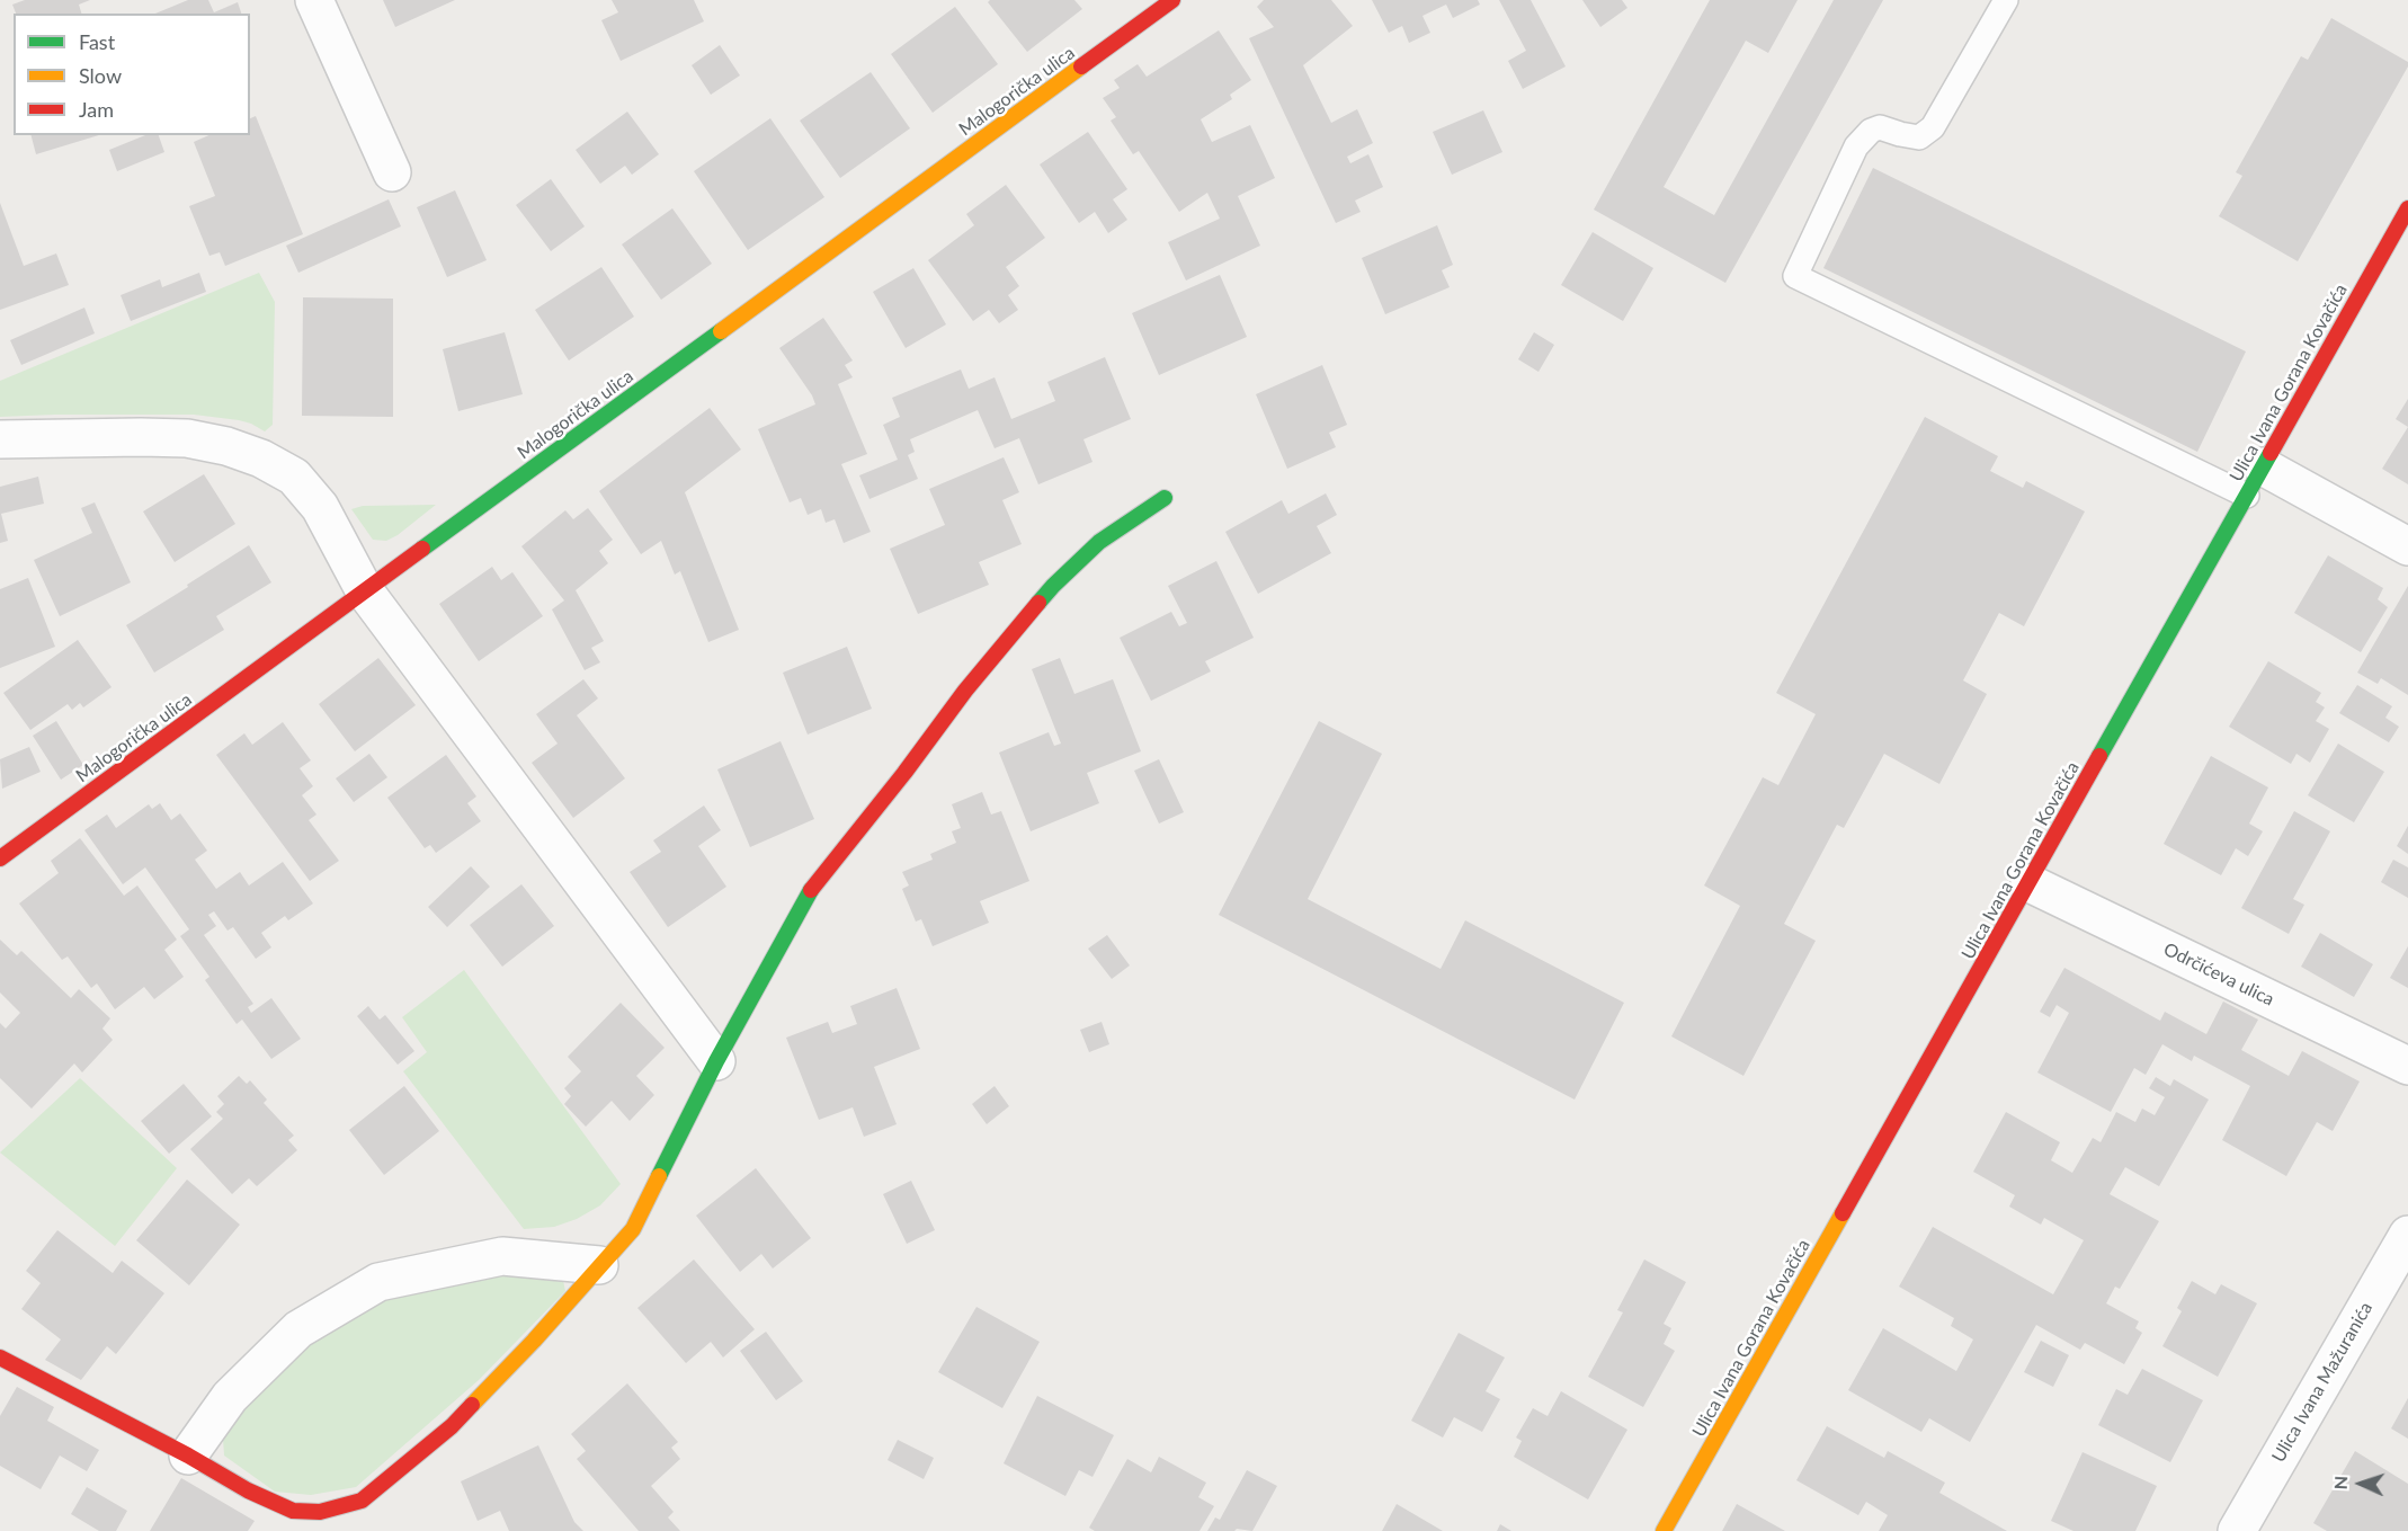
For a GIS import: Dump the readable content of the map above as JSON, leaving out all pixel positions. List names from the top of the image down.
{
  "streets": {
    "street": [
      "Malogorička ulica",
      "Ulica Ivana Gorana Kovačića",
      "Odrčićeva ulica",
      "Ulica Ivana Mažuranića"
    ]
  },
  "crossings": [
    ["Ulica Ivana Gorana Kovačića", "Odrčićeva ulica"]
  ],
  "legend": ["Fast", "Slow", "Jam"],
  "north": "left"
}
